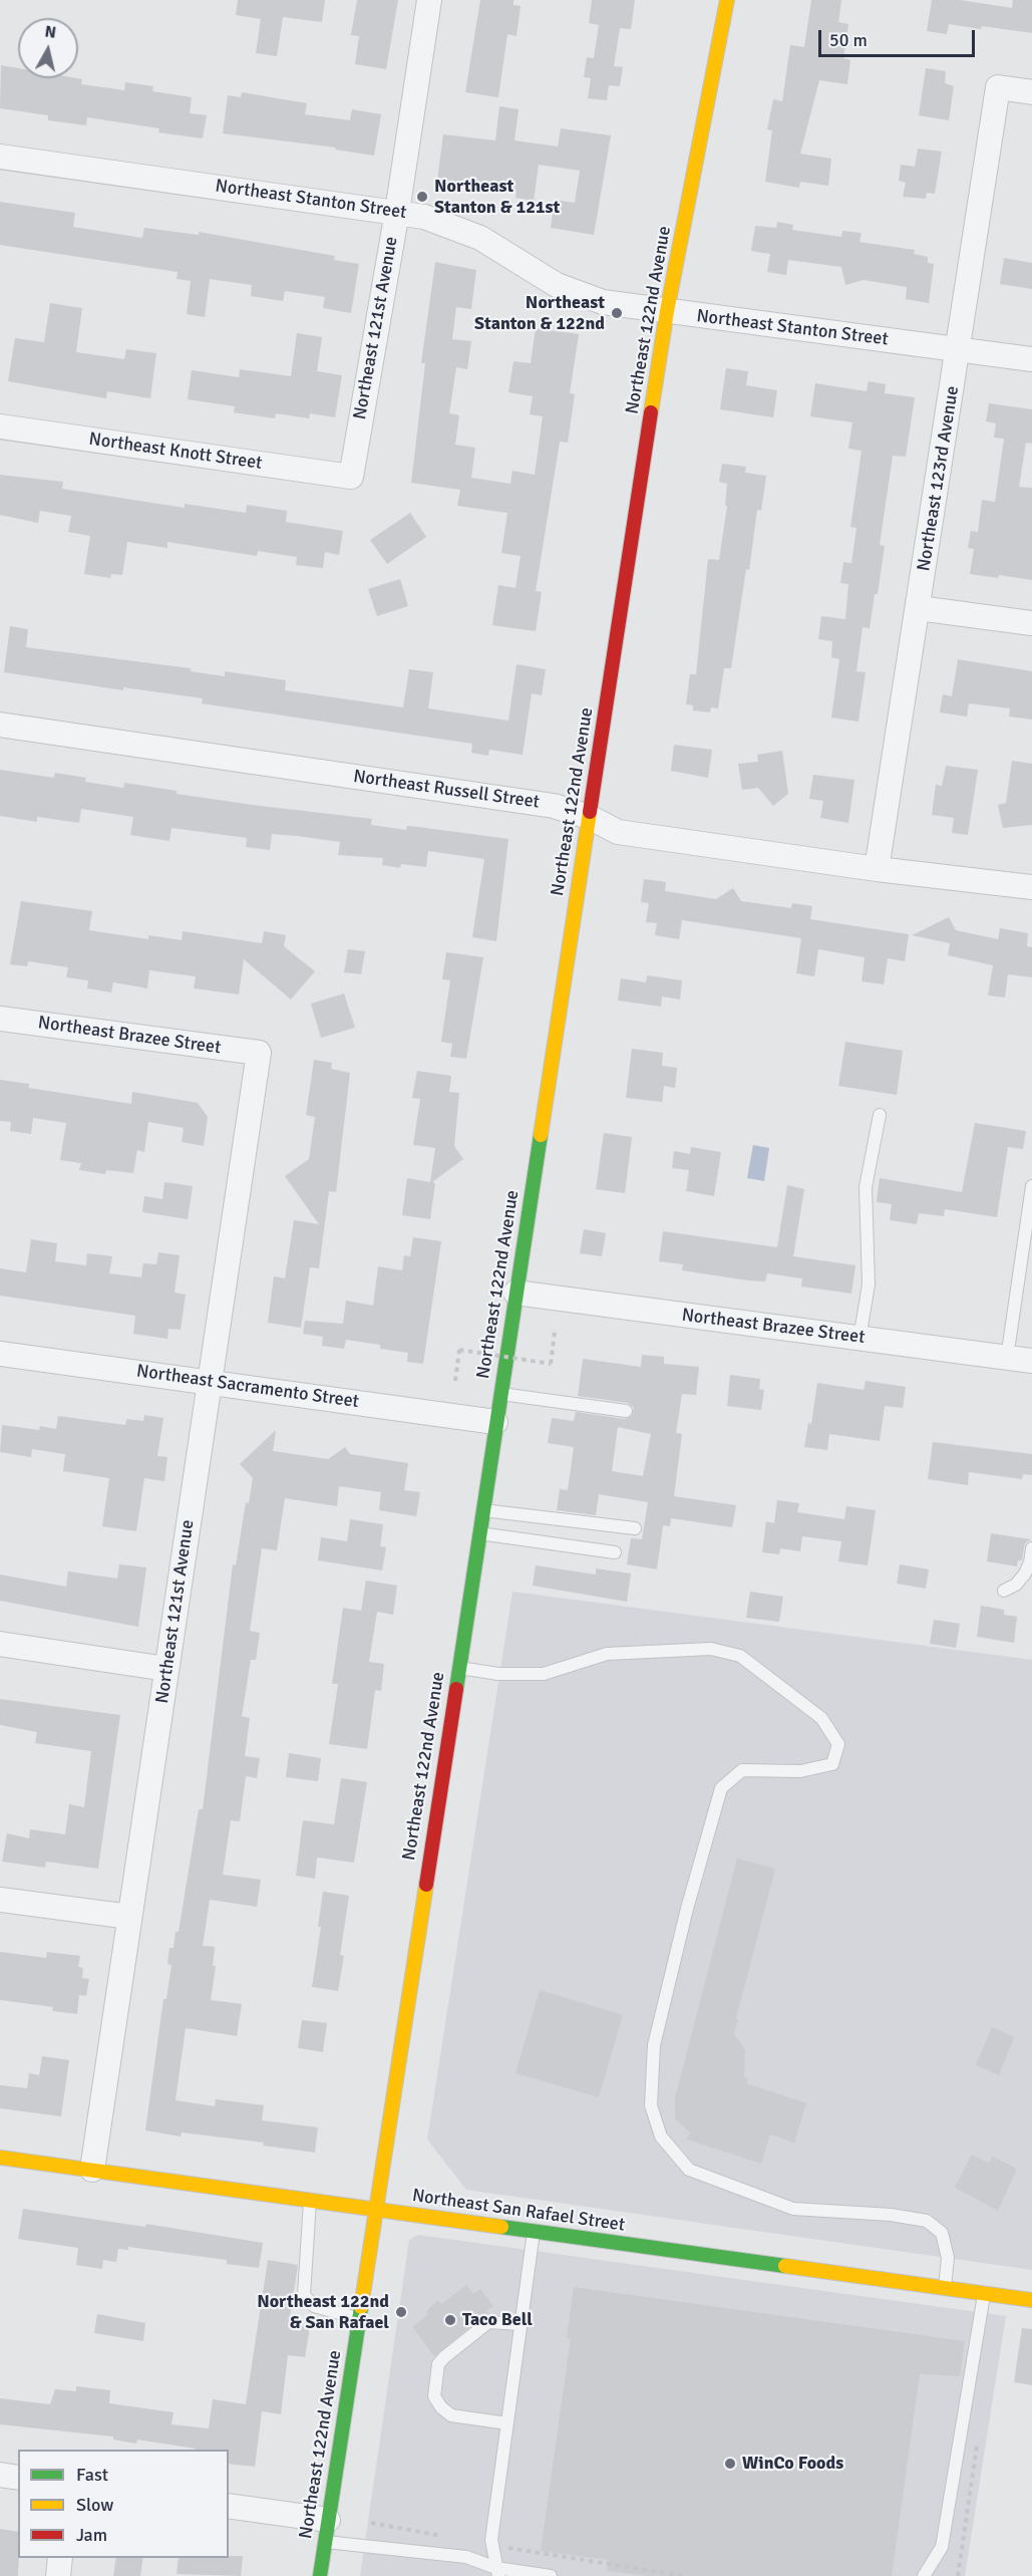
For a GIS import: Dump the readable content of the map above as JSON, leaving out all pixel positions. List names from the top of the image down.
{
  "streets": {
    "main road": ["Northeast 122nd Avenue", "Northeast San Rafael Street"],
    "street": [
      "Northeast Stanton Street",
      "Northeast 121st Avenue",
      "Northeast Knott Street",
      "Northeast 123rd Avenue",
      "Northeast Russell Street",
      "Northeast Brazee Street",
      "Northeast Sacramento Street"
    ]
  },
  "crossings": [
    ["Northeast Stanton Street", "Northeast 122nd Avenue"],
    ["Northeast Stanton Street", "Northeast 121st Avenue"],
    ["Northeast Stanton Street", "Northeast 123rd Avenue"],
    ["Northeast 122nd Avenue", "Northeast Russell Street"],
    ["Northeast 122nd Avenue", "Northeast Brazee Street"],
    ["Northeast 122nd Avenue", "Northeast Sacramento Street"],
    ["Northeast 122nd Avenue", "Northeast San Rafael Street"],
    ["Northeast 121st Avenue", "Northeast Knott Street"],
    ["Northeast 121st Avenue", "Northeast Brazee Street"],
    ["Northeast 121st Avenue", "Northeast Sacramento Street"],
    ["Northeast 121st Avenue", "Northeast San Rafael Street"],
    ["Northeast 123rd Avenue", "Northeast Russell Street"]
  ],
  "places": [
    "Northeast Stanton & 121st",
    "Northeast Stanton & 122nd",
    "Northeast 122nd & San Rafael",
    "Taco Bell",
    "WinCo Foods"
  ],
  "legend": ["Fast", "Slow", "Jam"],
  "scale_bar": "50 m",
  "north": "top"
}
